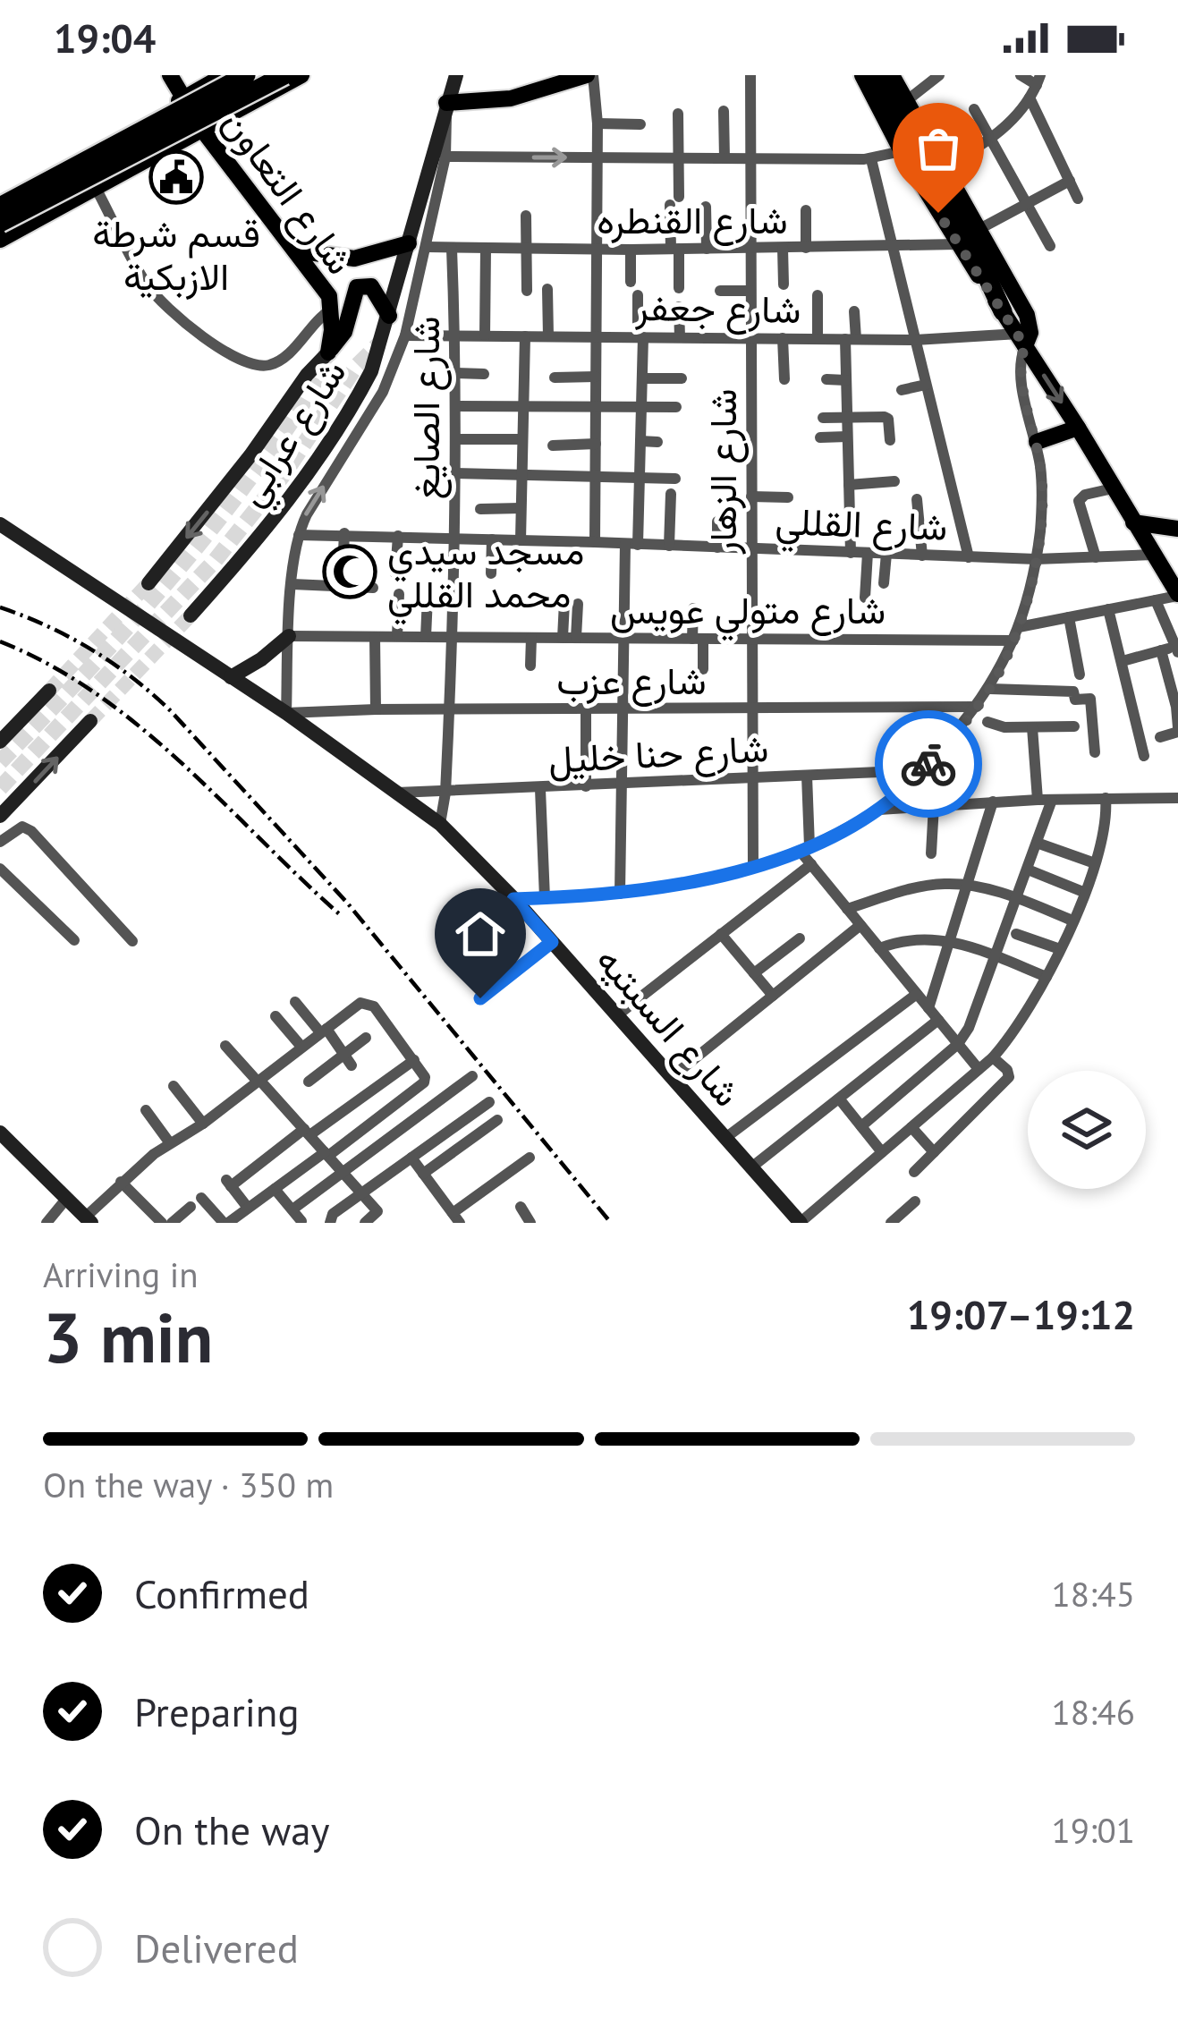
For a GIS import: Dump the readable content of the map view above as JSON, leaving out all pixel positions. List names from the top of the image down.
{
  "streets": {
    "main road": ["شارع التعاون"],
    "street": [
      "شارع القنطره",
      "شارع جعفر",
      "شارع الصايغ",
      "شارع عرابي",
      "شارع الزهار",
      "شارع القللي",
      "شارع متولي عويس",
      "شارع عزب",
      "شارع حنا خليل",
      "شارع السبتيه"
    ]
  },
  "crossings": [
    ["شارع القنطره", "شارع الصايغ"],
    ["شارع القنطره", "شارع الزهار"],
    ["شارع جعفر", "شارع الصايغ"],
    ["شارع جعفر", "شارع الزهار"],
    ["شارع الصايغ", "شارع القللي"],
    ["شارع الصايغ", "شارع متولي عويس"],
    ["شارع الصايغ", "شارع عزب"],
    ["شارع الصايغ", "شارع حنا خليل"],
    ["شارع الصايغ", "شارع السبتيه"],
    ["شارع الزهار", "شارع القللي"],
    ["شارع الزهار", "شارع متولي عويس"],
    ["شارع الزهار", "شارع عزب"],
    ["شارع الزهار", "شارع حنا خليل"],
    ["شارع عزب", "شارع السبتيه"],
    ["شارع حنا خليل", "شارع السبتيه"]
  ],
  "places": {
    "public building": ["قسم شرطة الازبكية"],
    "mosque": ["مسجد سيدي محمد القللي"]
  },
  "page": {
    "status": "19:04",
    "heading": ["3 min", "Arriving in", "19:07–19:12"],
    "bar": "On the way · 350 m",
    "list": [
      ["Confirmed", "18:45"],
      ["Preparing", "18:46"],
      ["On the way", "19:01"],
      "Delivered"
    ]
  }
}
